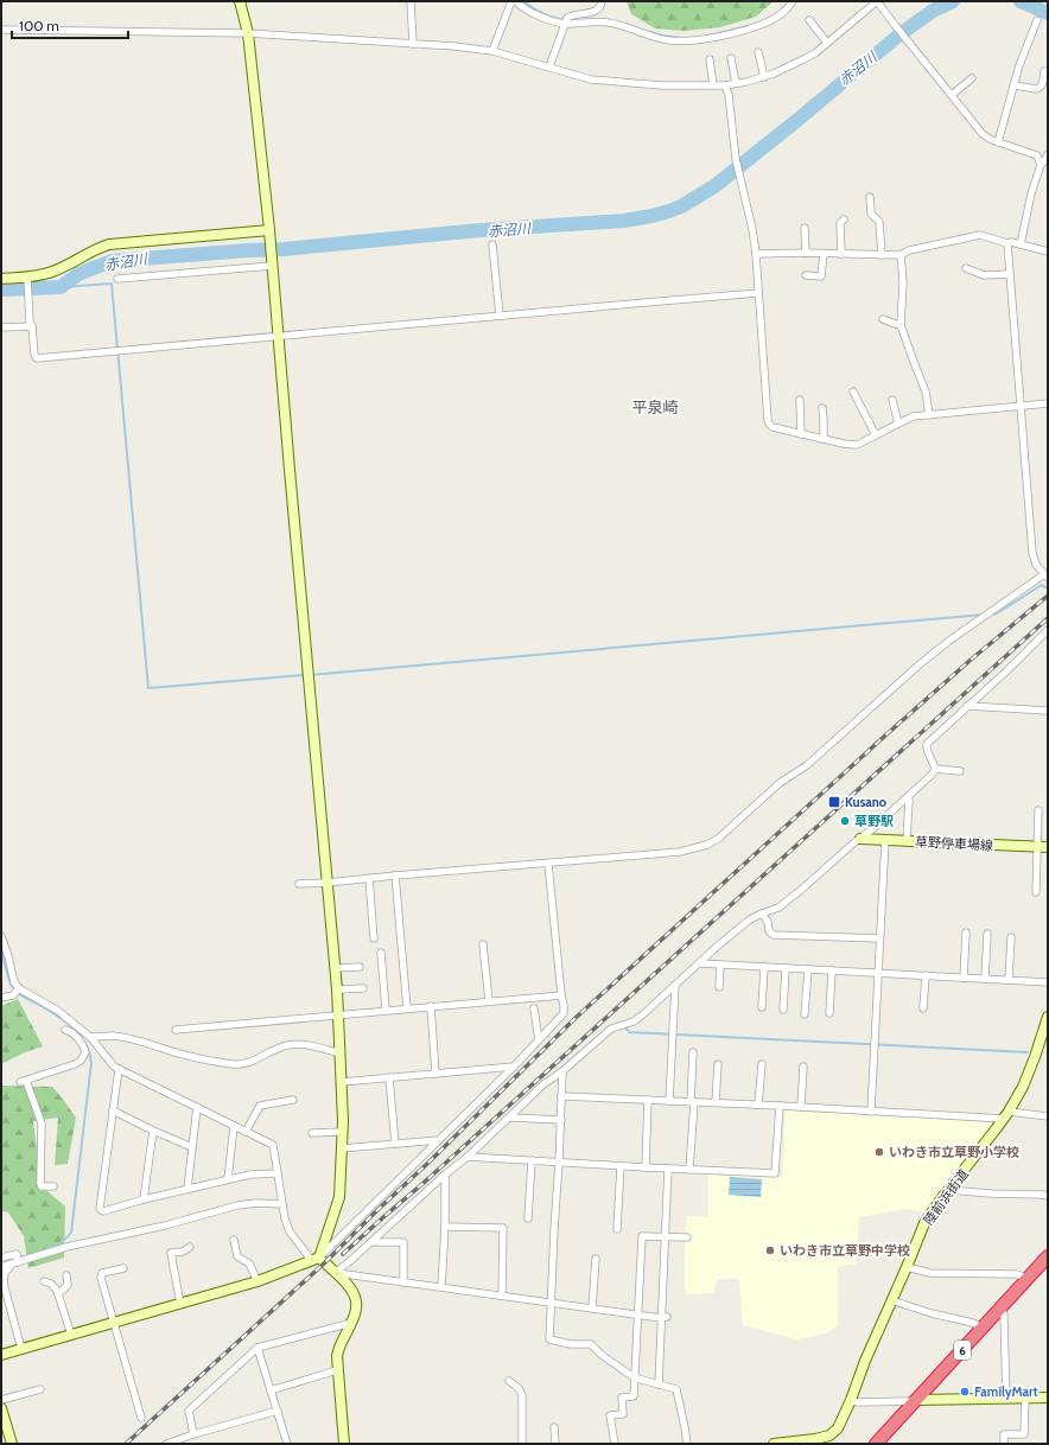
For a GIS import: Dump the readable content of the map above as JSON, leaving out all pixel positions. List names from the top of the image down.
{
  "streets": {
    "highway": ["6"],
    "street": ["草野停車場線", "陸前浜街道"]
  },
  "districts": ["平泉崎"],
  "water": ["赤沼川"],
  "places": {
    "transit": ["Kusano"],
    "other": [
      "草野駅",
      "いわき市立草野小学校",
      "いわき市立草野中学校",
      "FamilyMart"
    ]
  },
  "scale_bar": "100 m"
}
